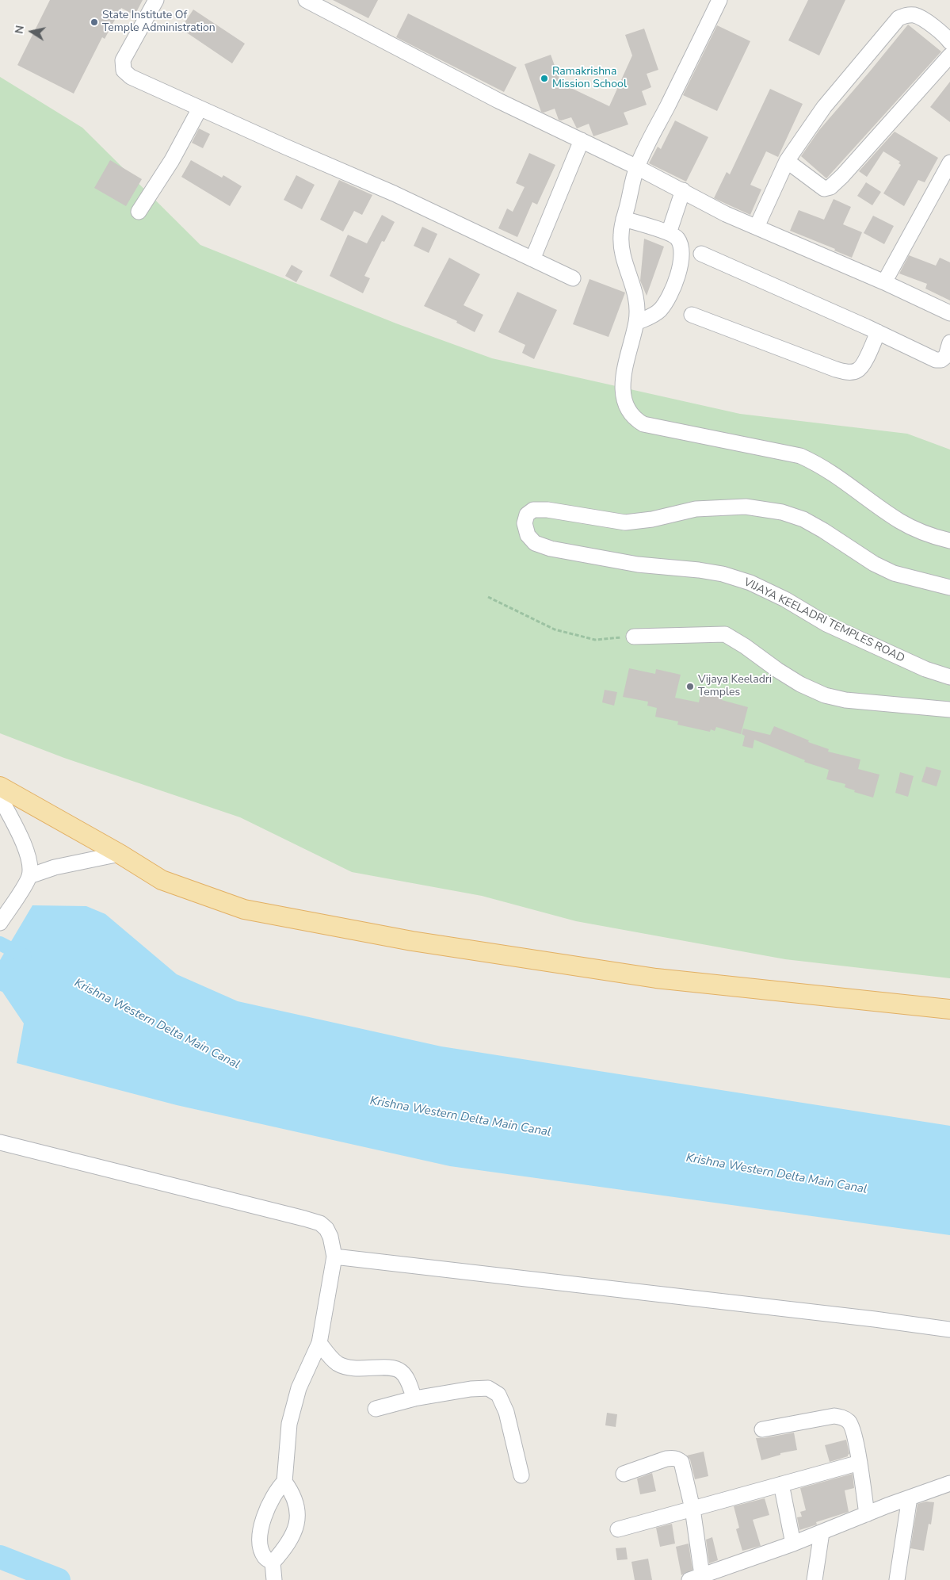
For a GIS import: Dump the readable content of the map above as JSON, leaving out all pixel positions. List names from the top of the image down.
{
  "streets": {
    "street": ["VIJAYA KEELADRI TEMPLES ROAD"]
  },
  "water": ["Krishna Western Delta Main Canal"],
  "places": ["State Institute Of Temple Administration", "Ramakrishna Mission School", "Vijaya Keeladri Temples"],
  "north": "left"
}
